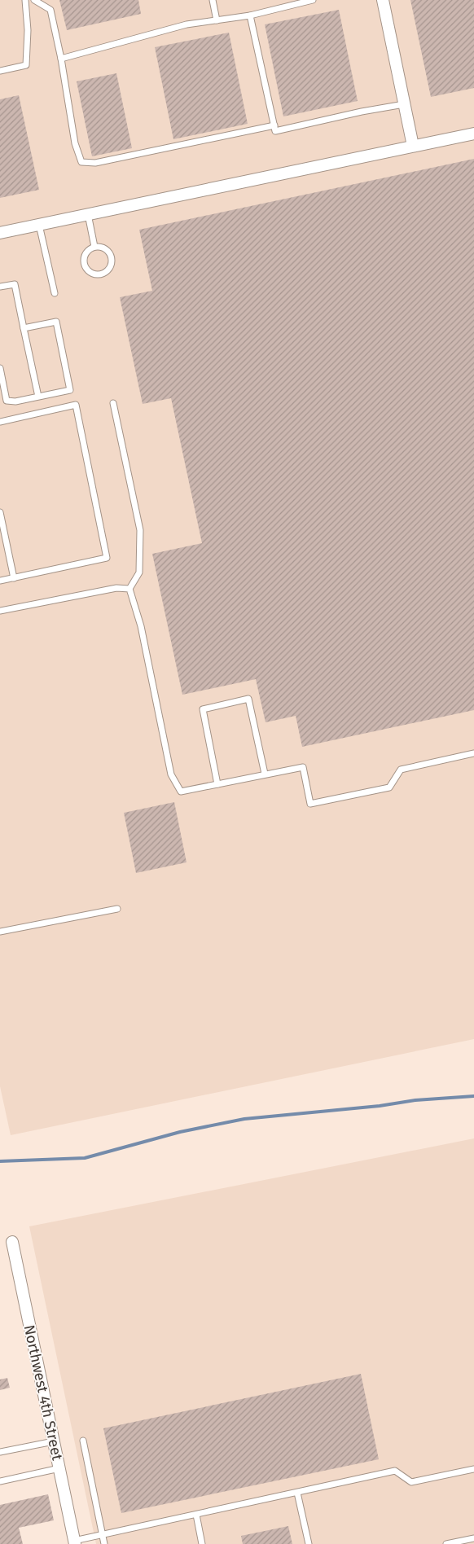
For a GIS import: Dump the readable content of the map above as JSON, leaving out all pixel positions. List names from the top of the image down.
{
  "streets": {
    "street": ["Northwest 4th Street"]
  }
}
